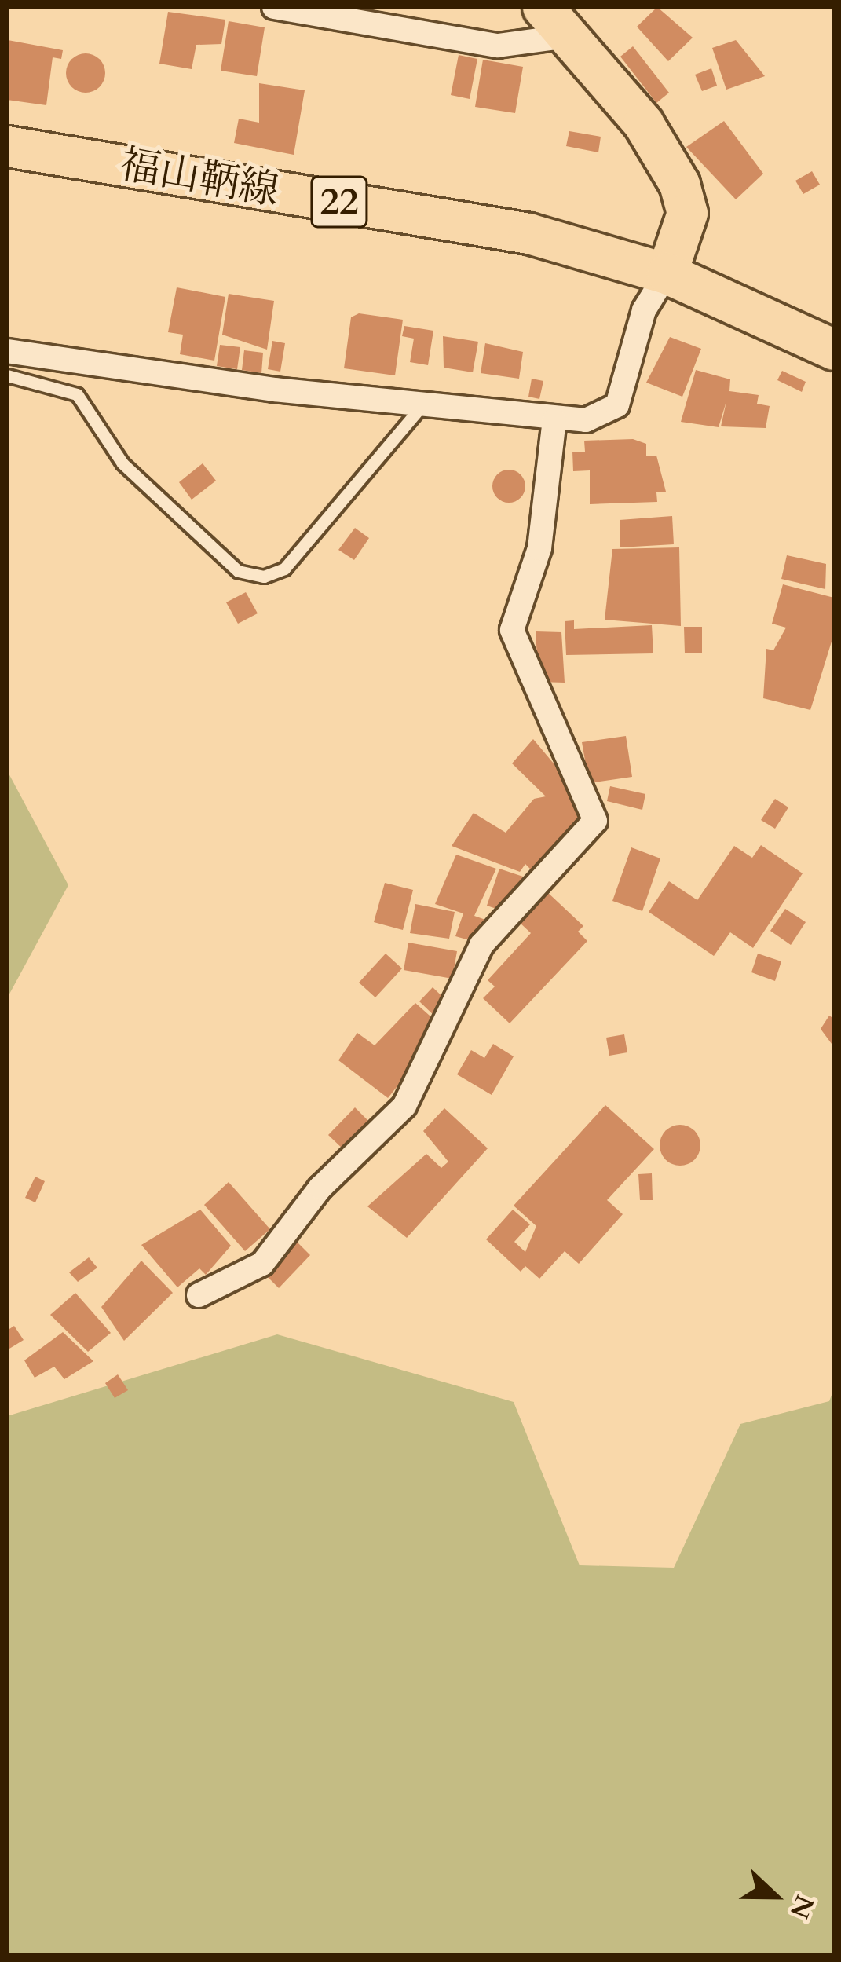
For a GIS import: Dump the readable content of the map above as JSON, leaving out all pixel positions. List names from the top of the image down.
{
  "streets": {
    "main road": ["福山鞆線", "22"]
  },
  "north": "right"
}
